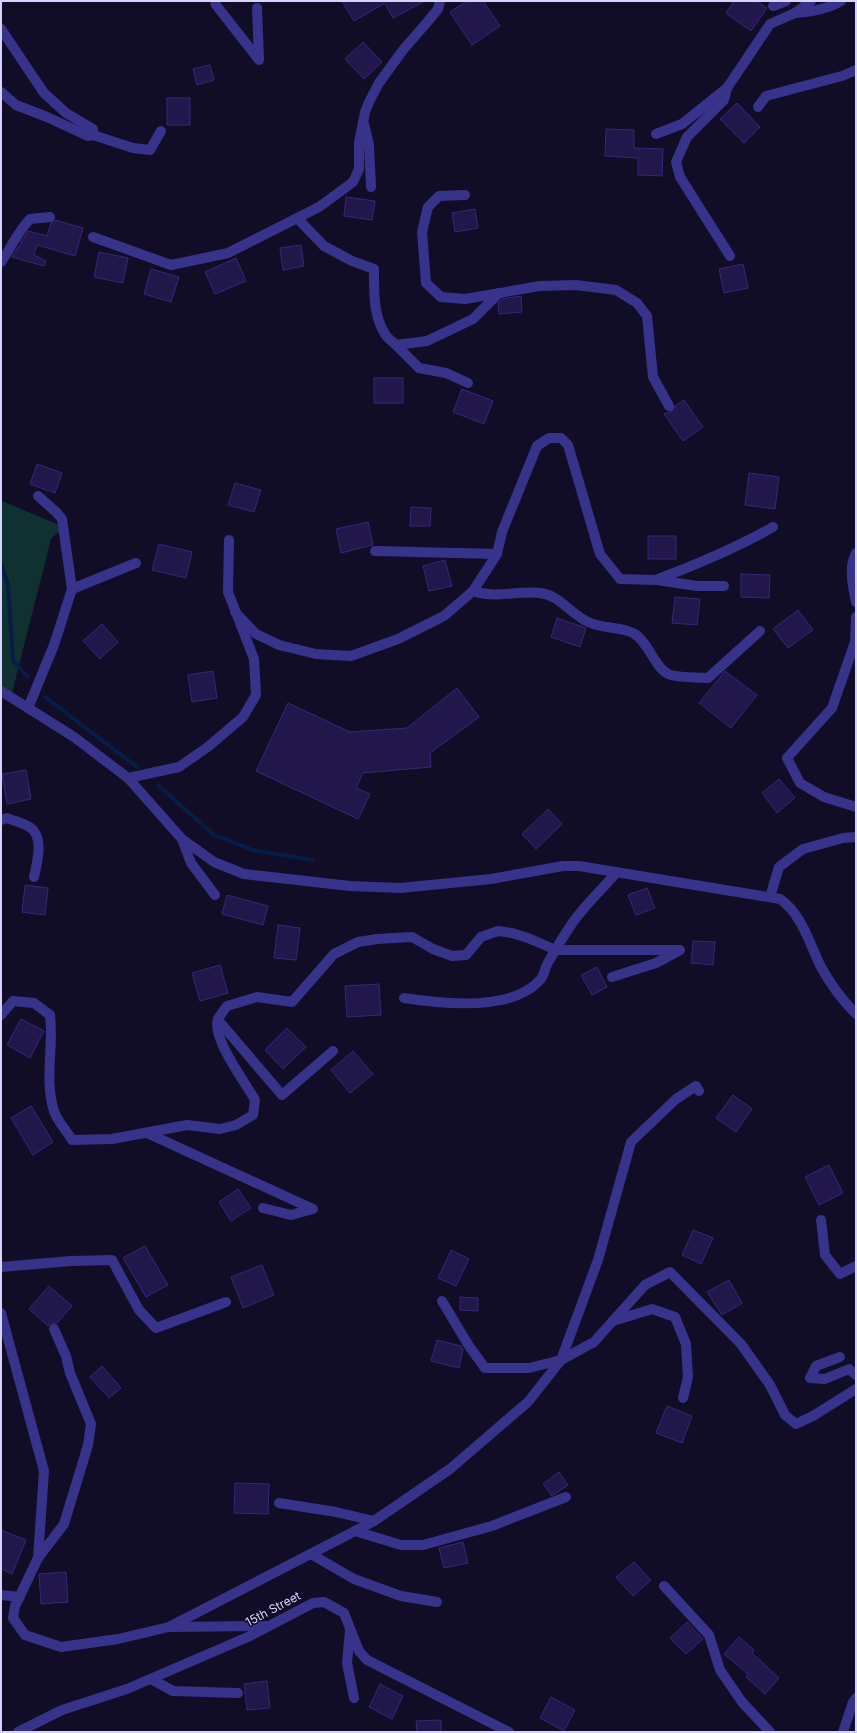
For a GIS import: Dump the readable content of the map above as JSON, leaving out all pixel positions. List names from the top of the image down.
{
  "streets": {
    "street": ["15th Street"]
  }
}
